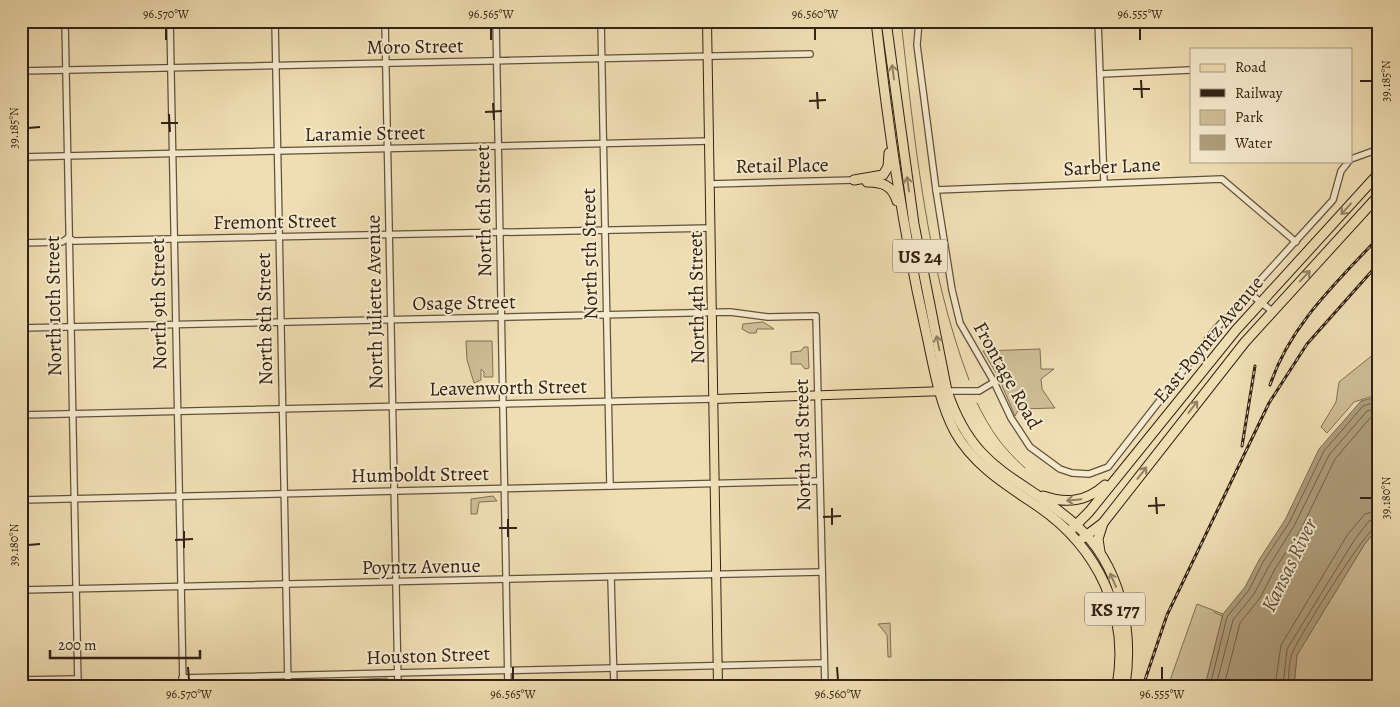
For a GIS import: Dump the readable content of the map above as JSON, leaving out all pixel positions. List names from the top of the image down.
{
  "streets": {
    "highway": ["US 24", "East Poyntz Avenue", "KS 177"],
    "main road": ["North 4th Street", "Leavenworth Street"],
    "street": [
      "Moro Street",
      "Laramie Street",
      "Retail Place",
      "Sarber Lane",
      "North 6th Street",
      "Fremont Street",
      "North 5th Street",
      "North Juliette Avenue",
      "Osage Street",
      "North 9th Street",
      "North 10th Street",
      "North 8th Street",
      "Frontage Road",
      "North 3rd Street",
      "Humboldt Street",
      "Poyntz Avenue",
      "Houston Street"
    ]
  },
  "crossings": [
    ["Moro Street", "North 6th Street"],
    ["Moro Street", "North 5th Street"],
    ["Moro Street", "North 4th Street"],
    ["Moro Street", "North Juliette Avenue"],
    ["Moro Street", "North 9th Street"],
    ["Moro Street", "North 10th Street"],
    ["Moro Street", "North 8th Street"],
    ["Laramie Street", "North 6th Street"],
    ["Laramie Street", "North 5th Street"],
    ["Laramie Street", "North 4th Street"],
    ["Laramie Street", "North Juliette Avenue"],
    ["Laramie Street", "North 9th Street"],
    ["Laramie Street", "North 10th Street"],
    ["Laramie Street", "North 8th Street"],
    ["Retail Place", "North 4th Street"],
    ["Sarber Lane", "Frontage Road"],
    ["North 6th Street", "Fremont Street"],
    ["North 6th Street", "Osage Street"],
    ["North 6th Street", "Leavenworth Street"],
    ["North 6th Street", "Humboldt Street"],
    ["North 6th Street", "Poyntz Avenue"],
    ["North 6th Street", "Houston Street"],
    ["Fremont Street", "North 5th Street"],
    ["Fremont Street", "North 4th Street"],
    ["Fremont Street", "North Juliette Avenue"],
    ["Fremont Street", "North 9th Street"],
    ["Fremont Street", "North 10th Street"],
    ["Fremont Street", "North 8th Street"],
    ["North 5th Street", "Osage Street"],
    ["North 5th Street", "Leavenworth Street"],
    ["North 5th Street", "Humboldt Street"],
    ["US 24", "East Poyntz Avenue"],
    ["US 24", "Leavenworth Street"],
    ["US 24", "KS 177"],
    ["North 4th Street", "Osage Street"],
    ["North 4th Street", "Leavenworth Street"],
    ["North 4th Street", "Humboldt Street"],
    ["North 4th Street", "Poyntz Avenue"],
    ["North 4th Street", "Houston Street"],
    ["North Juliette Avenue", "Osage Street"],
    ["North Juliette Avenue", "Leavenworth Street"],
    ["North Juliette Avenue", "Humboldt Street"],
    ["North Juliette Avenue", "Poyntz Avenue"],
    ["North Juliette Avenue", "Houston Street"],
    ["Osage Street", "North 9th Street"],
    ["Osage Street", "North 10th Street"],
    ["Osage Street", "North 8th Street"],
    ["Osage Street", "North 3rd Street"],
    ["North 9th Street", "Leavenworth Street"],
    ["North 9th Street", "Humboldt Street"],
    ["North 9th Street", "Poyntz Avenue"],
    ["North 9th Street", "Houston Street"],
    ["North 10th Street", "Leavenworth Street"],
    ["North 10th Street", "Humboldt Street"],
    ["North 10th Street", "Poyntz Avenue"],
    ["North 8th Street", "Leavenworth Street"],
    ["North 8th Street", "Humboldt Street"],
    ["North 8th Street", "Poyntz Avenue"],
    ["North 8th Street", "Houston Street"],
    ["East Poyntz Avenue", "KS 177"],
    ["Frontage Road", "Leavenworth Street"],
    ["Leavenworth Street", "North 3rd Street"],
    ["North 3rd Street", "Humboldt Street"],
    ["North 3rd Street", "Poyntz Avenue"],
    ["North 3rd Street", "Houston Street"]
  ],
  "water": ["Kansas River"],
  "legend": [
    "Road",
    "Railway",
    "Park",
    "Water"
  ],
  "scale_bar": "200 m",
  "coordinates": [
    "96.570°W",
    "96.565°W",
    "96.560°W",
    "96.555°W",
    "39.185°N",
    "39.180°N"
  ]
}
